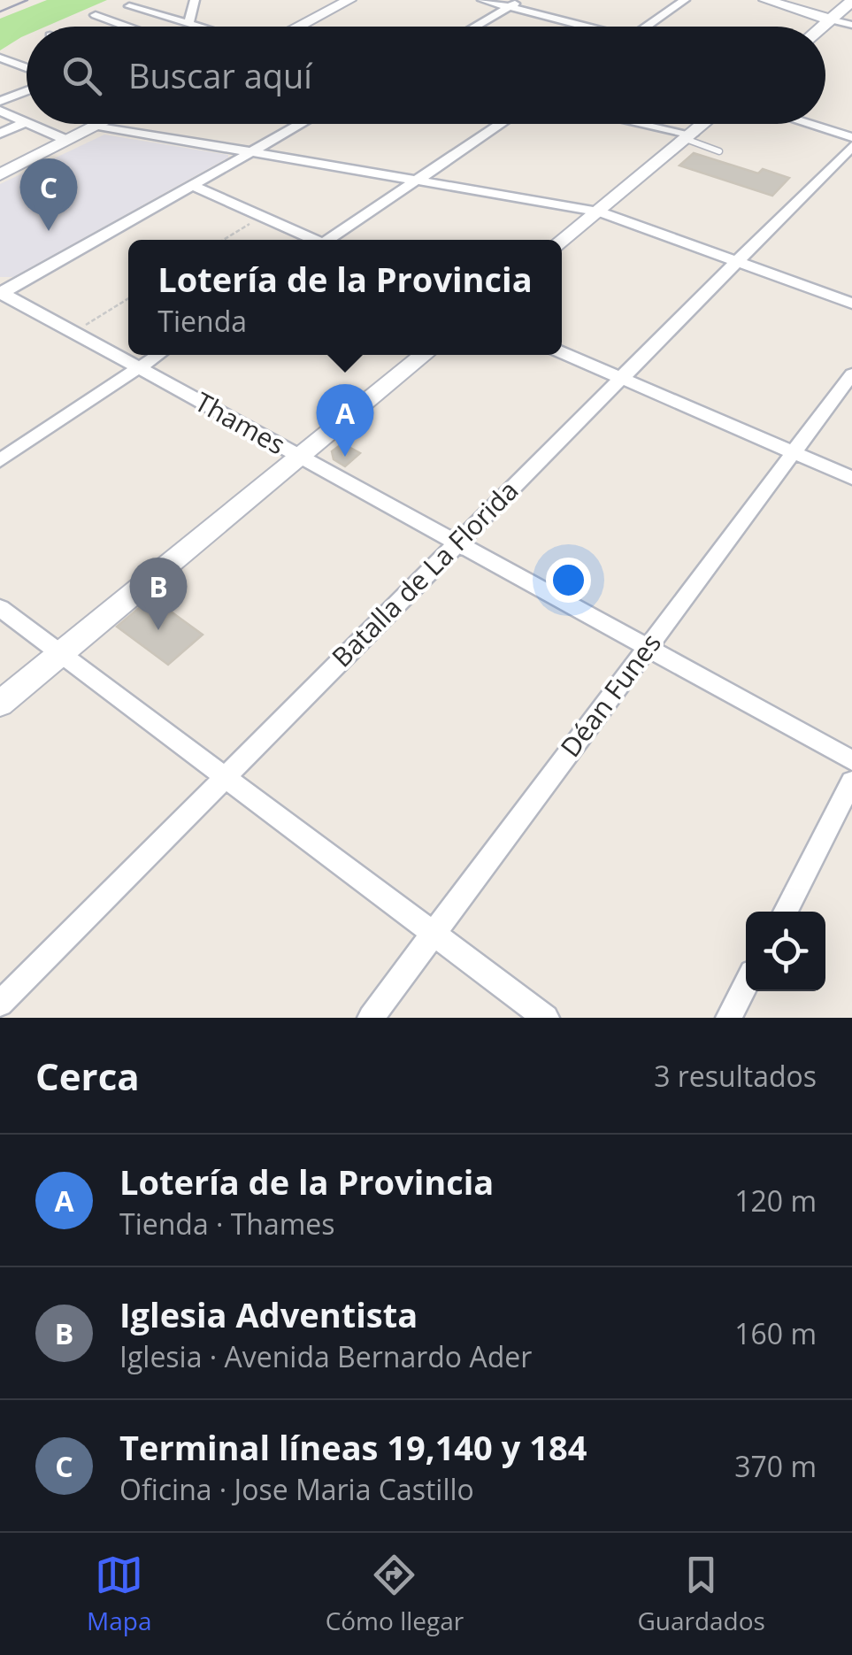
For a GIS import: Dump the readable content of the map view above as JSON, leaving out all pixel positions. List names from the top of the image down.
{
  "streets": {
    "street": ["Thames", "Batalla de La Florida", "Déan Funes"]
  },
  "crossings": [
    ["Thames", "Batalla de La Florida"],
    ["Thames", "Déan Funes"]
  ],
  "page": {
    "search": "Buscar aquí",
    "pins": ["C", "A", "B"],
    "popup": ["Lotería de la Provincia", "Tienda"],
    "heading": ["Cerca", "3 resultados"],
    "list": [
      {
        "mark": "A",
        "name": "Lotería de la Provincia",
        "note": "Tienda · Thames",
        "value": "120 m"
      },
      {
        "mark": "B",
        "name": "Iglesia Adventista",
        "note": "Iglesia · Avenida Bernardo Ader",
        "value": "160 m"
      },
      {
        "mark": "C",
        "name": "Terminal líneas 19,140 y 184",
        "note": "Oficina · Jose Maria Castillo",
        "value": "370 m"
      }
    ],
    "nav": ["Mapa", "Cómo llegar", "Guardados"]
  }
}
